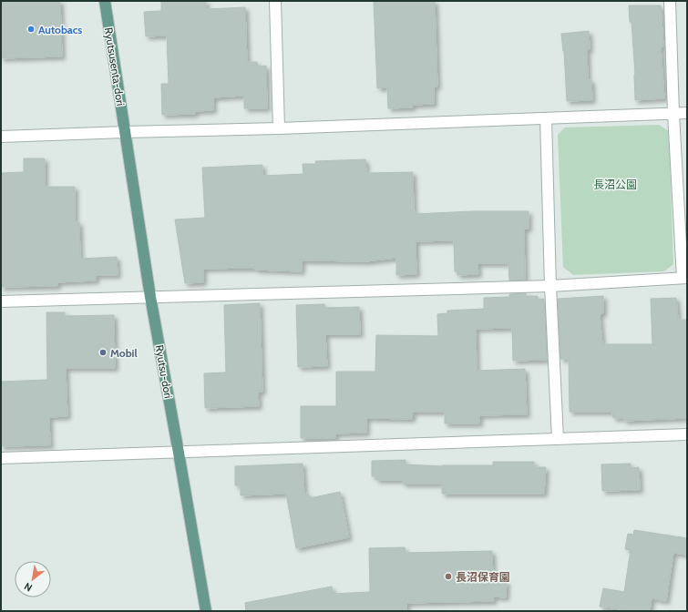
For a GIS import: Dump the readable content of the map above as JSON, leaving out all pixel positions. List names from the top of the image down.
{
  "streets": {
    "main road": ["Ryutsusenta-dori", "Ryutsu-dori"]
  },
  "crossings": [
    ["Ryutsusenta-dori", "Ryutsu-dori"]
  ],
  "parks": ["長沼公園"],
  "places": ["Autobacs", "Mobil", "長沼保育園"],
  "north": "bottom left"
}
